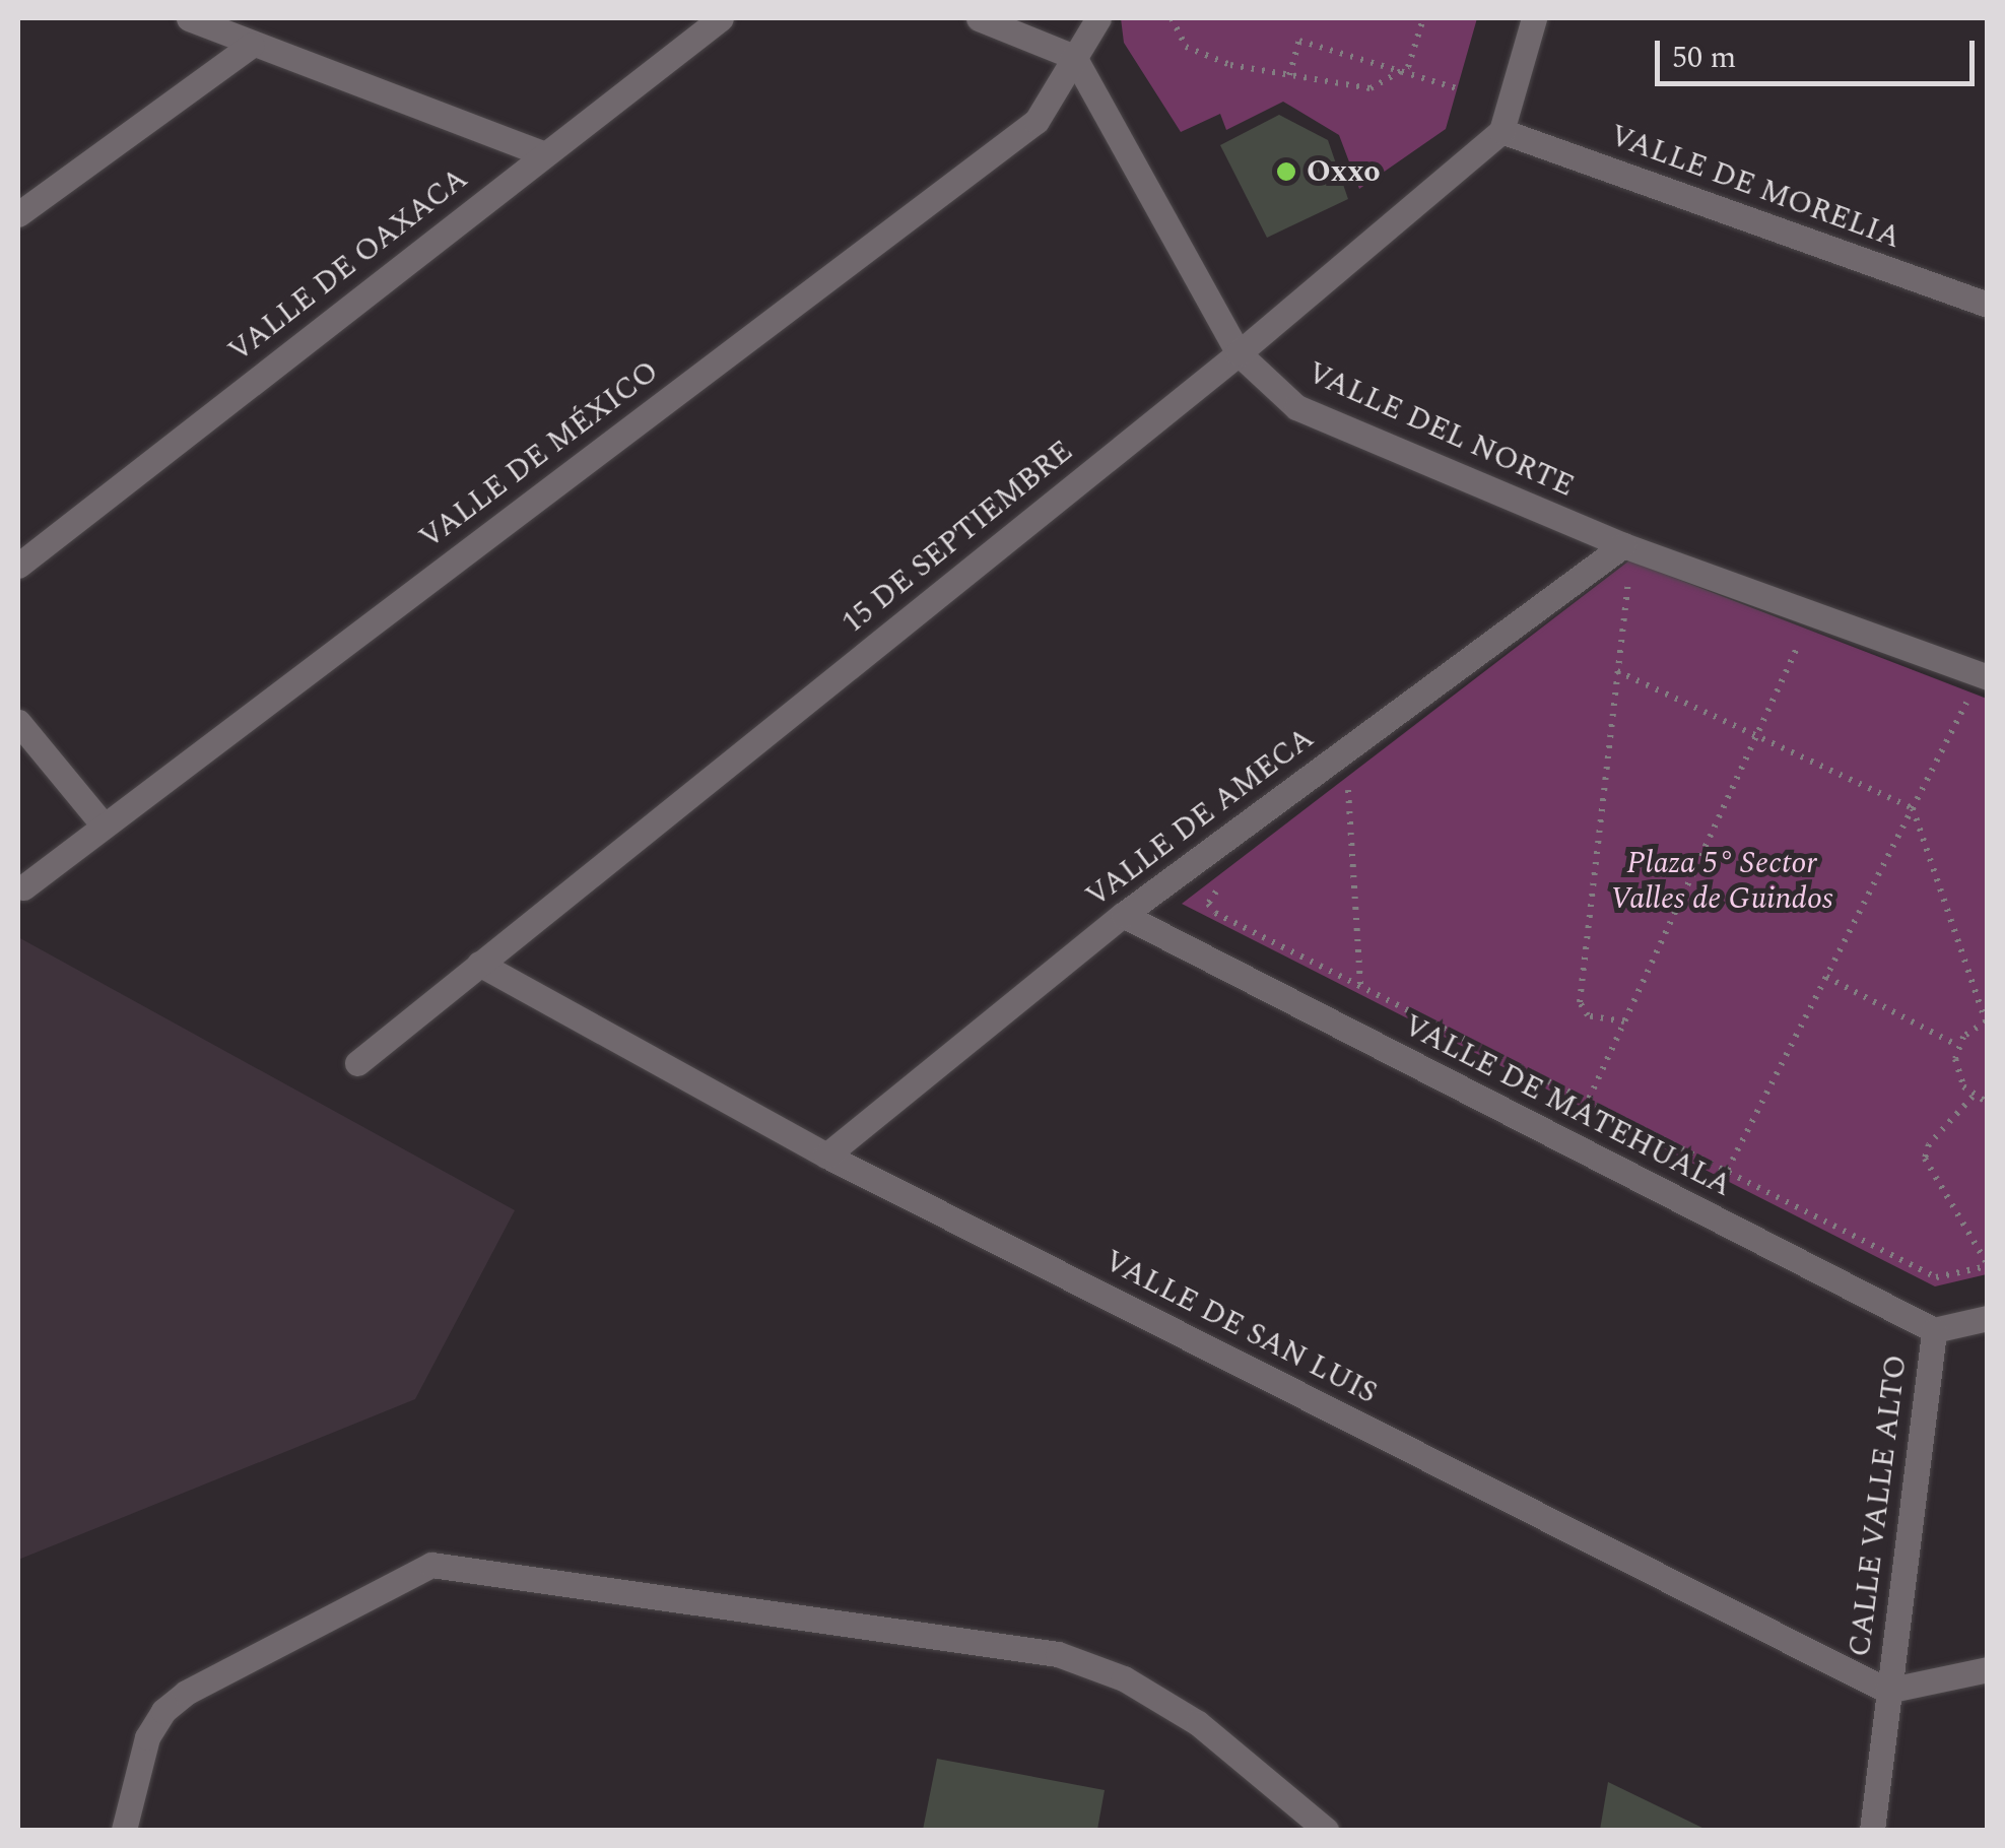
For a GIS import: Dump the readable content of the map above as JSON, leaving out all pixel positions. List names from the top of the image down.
{
  "streets": {
    "street": [
      "VALLE DE MORELIA",
      "VALLE DE OAXACA",
      "VALLE DEL NORTE",
      "VALLE DE MÉXICO",
      "15 DE SEPTIEMBRE",
      "VALLE DE AMECA",
      "VALLE DE MATEHUALA",
      "VALLE DE SAN LUIS",
      "CALLE VALLE ALTO"
    ]
  },
  "crossings": [
    ["VALLE DE MORELIA", "15 DE SEPTIEMBRE"],
    ["VALLE DEL NORTE", "VALLE DE MÉXICO"],
    ["VALLE DEL NORTE", "15 DE SEPTIEMBRE"],
    ["VALLE DEL NORTE", "VALLE DE AMECA"],
    ["15 DE SEPTIEMBRE", "VALLE DE SAN LUIS"],
    ["VALLE DE AMECA", "VALLE DE MATEHUALA"],
    ["VALLE DE AMECA", "VALLE DE SAN LUIS"],
    ["VALLE DE MATEHUALA", "CALLE VALLE ALTO"],
    ["VALLE DE SAN LUIS", "CALLE VALLE ALTO"]
  ],
  "parks": ["Plaza 5° Sector Valles de Guindos"],
  "places": ["Oxxo"],
  "scale_bar": "50 m"
}
